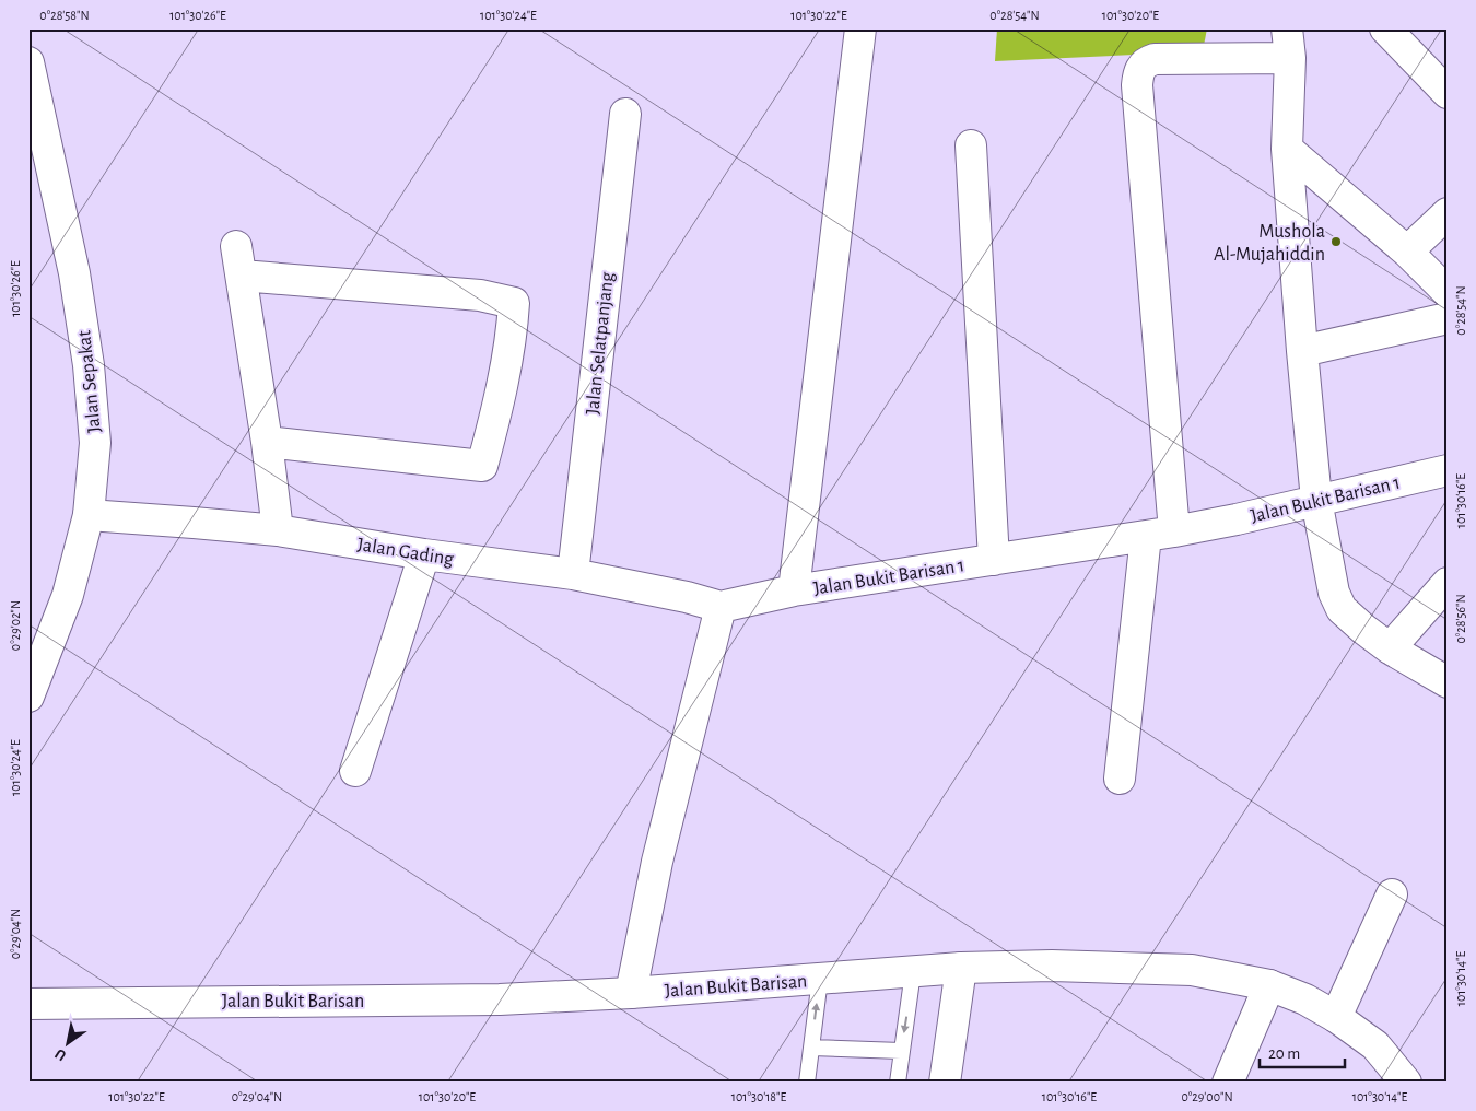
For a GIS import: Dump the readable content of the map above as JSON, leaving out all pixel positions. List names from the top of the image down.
{
  "streets": {
    "street": [
      "Jalan Selatpanjang",
      "Jalan Sepakat",
      "Jalan Bukit Barisan 1",
      "Jalan Gading",
      "Jalan Bukit Barisan"
    ]
  },
  "crossings": [
    ["Jalan Selatpanjang", "Jalan Gading"],
    ["Jalan Sepakat", "Jalan Gading"],
    ["Jalan Bukit Barisan 1", "Jalan Gading"]
  ],
  "places": ["Mushola Al-Mujahiddin"],
  "scale_bar": "20 m",
  "north": "bottom left",
  "coordinates": [
    "0°28'58\"N",
    "101°30'26\"E",
    "101°30'24\"E",
    "101°30'22\"E",
    "0°28'54\"N",
    "101°30'20\"E",
    "101°30'16\"E",
    "0°28'56\"N",
    "0°29'02\"N",
    "0°29'04\"N",
    "101°30'14\"E",
    "101°30'18\"E",
    "0°29'00\"N"
  ]
}
